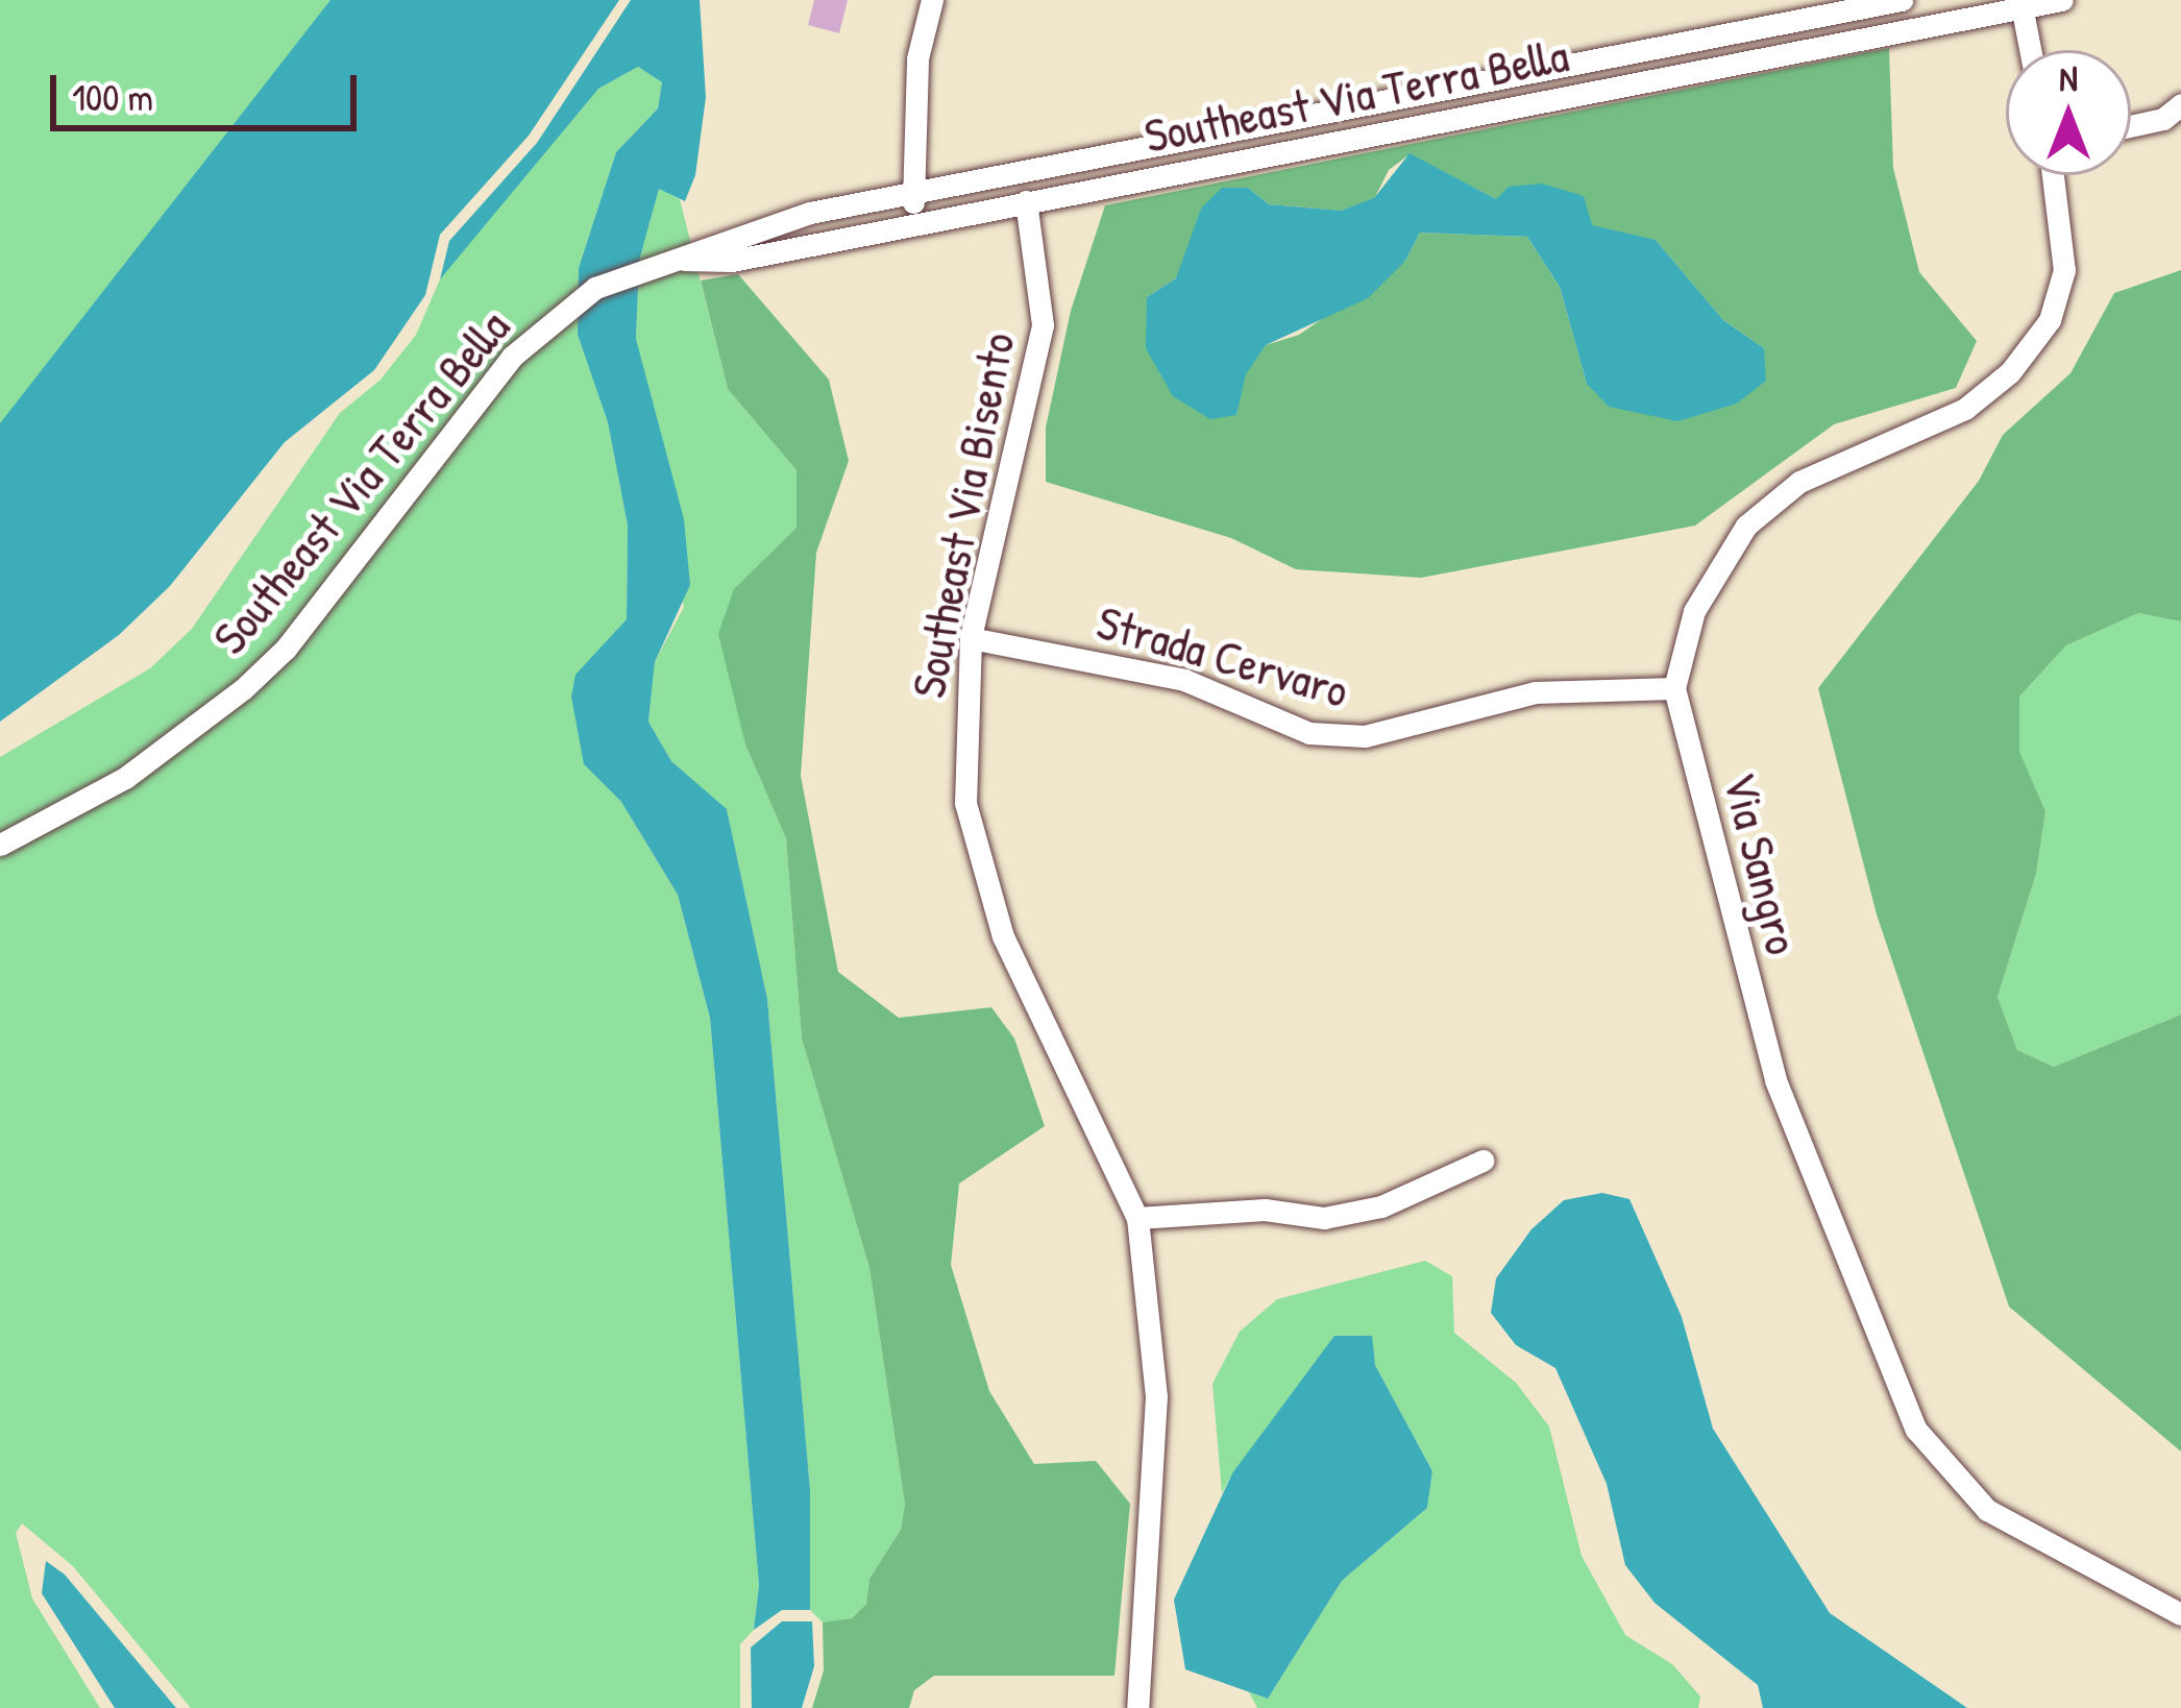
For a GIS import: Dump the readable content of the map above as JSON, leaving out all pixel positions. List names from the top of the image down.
{
  "streets": {
    "street": [
      "Southeast Via Terra Bella",
      "Southeast Via Bisento",
      "Strada Cervaro",
      "Via Sangro"
    ]
  },
  "crossings": [
    ["Southeast Via Terra Bella", "Southeast Via Bisento"],
    ["Southeast Via Bisento", "Strada Cervaro"],
    ["Strada Cervaro", "Via Sangro"]
  ],
  "scale_bar": "100 m",
  "north": "top"
}
